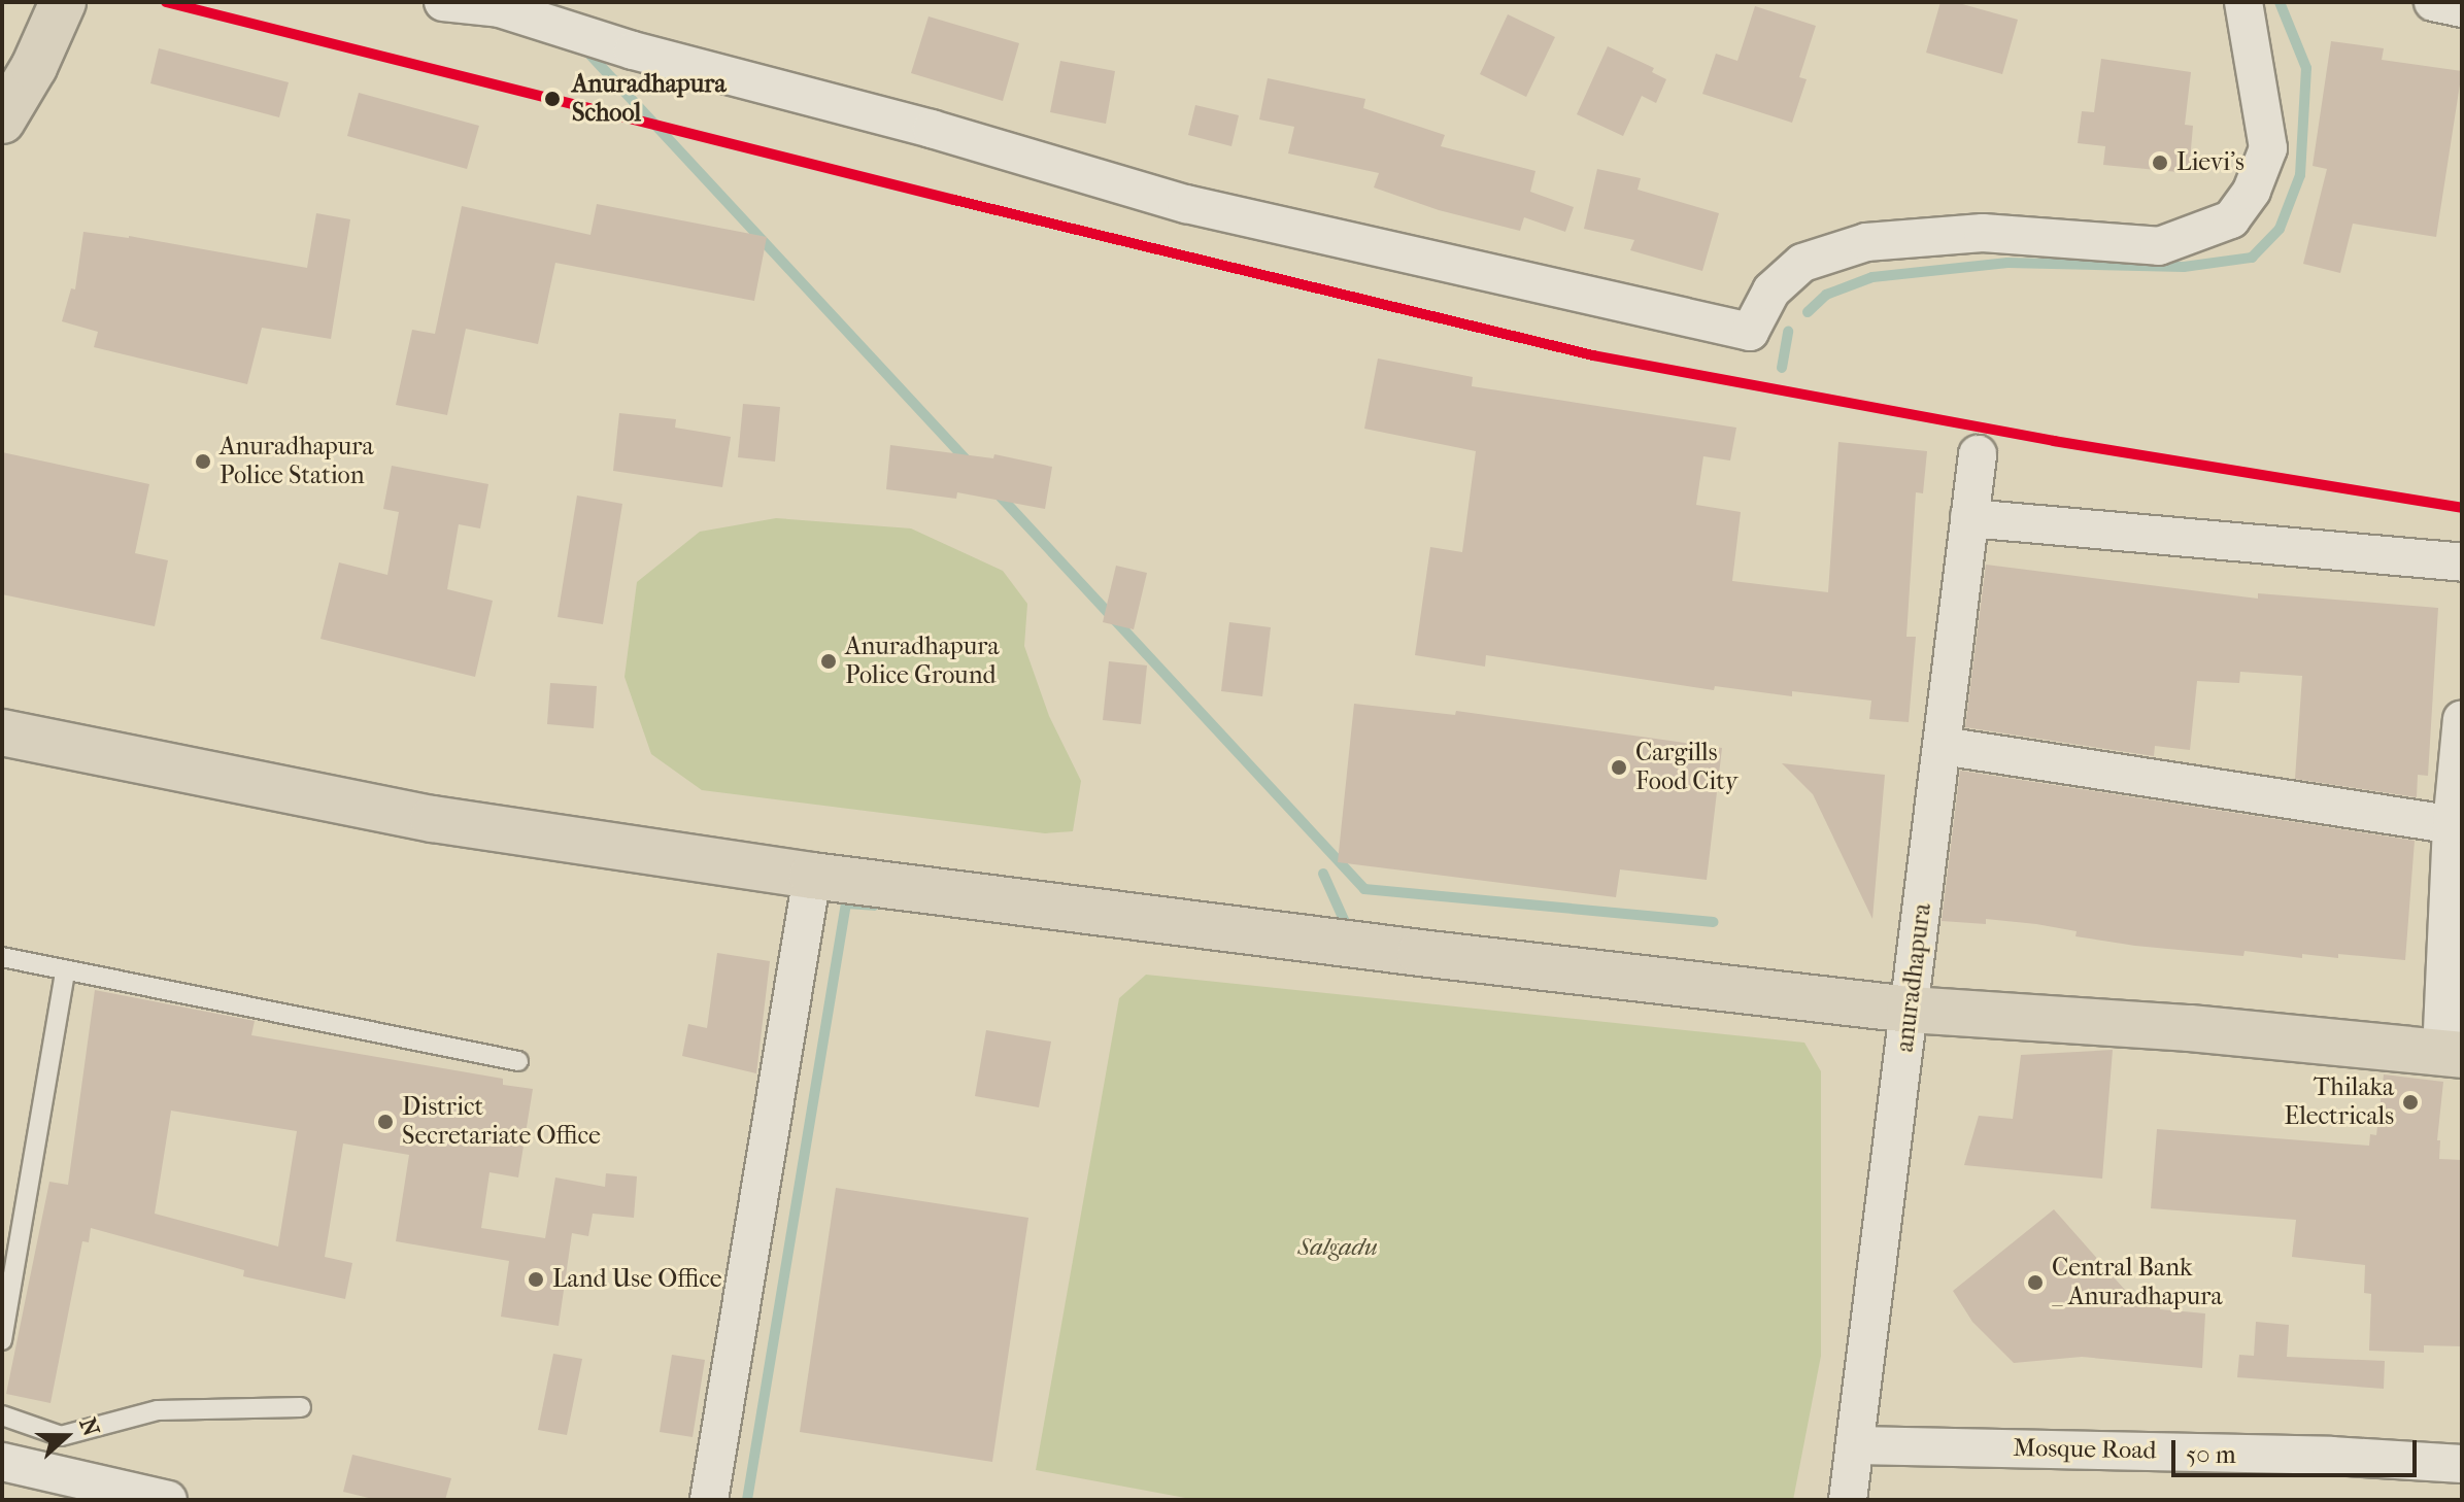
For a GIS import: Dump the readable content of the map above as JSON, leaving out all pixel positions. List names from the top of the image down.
{
  "streets": {
    "street": ["anuradhapura", "Mosque Road"]
  },
  "crossings": [
    ["anuradhapura", "Mosque Road"]
  ],
  "parks": ["Salgadu"],
  "places": [
    "Anuradhapura School",
    "Lievi's",
    "Anuradhapura Police Station",
    "Anuradhapura Police Ground",
    "Cargills Food City",
    "Thilaka Electricals",
    "District Secretariate Office",
    "Land Use Office",
    "Central Bank _ Anuradhapura"
  ],
  "scale_bar": "50 m",
  "north": "right"
}
